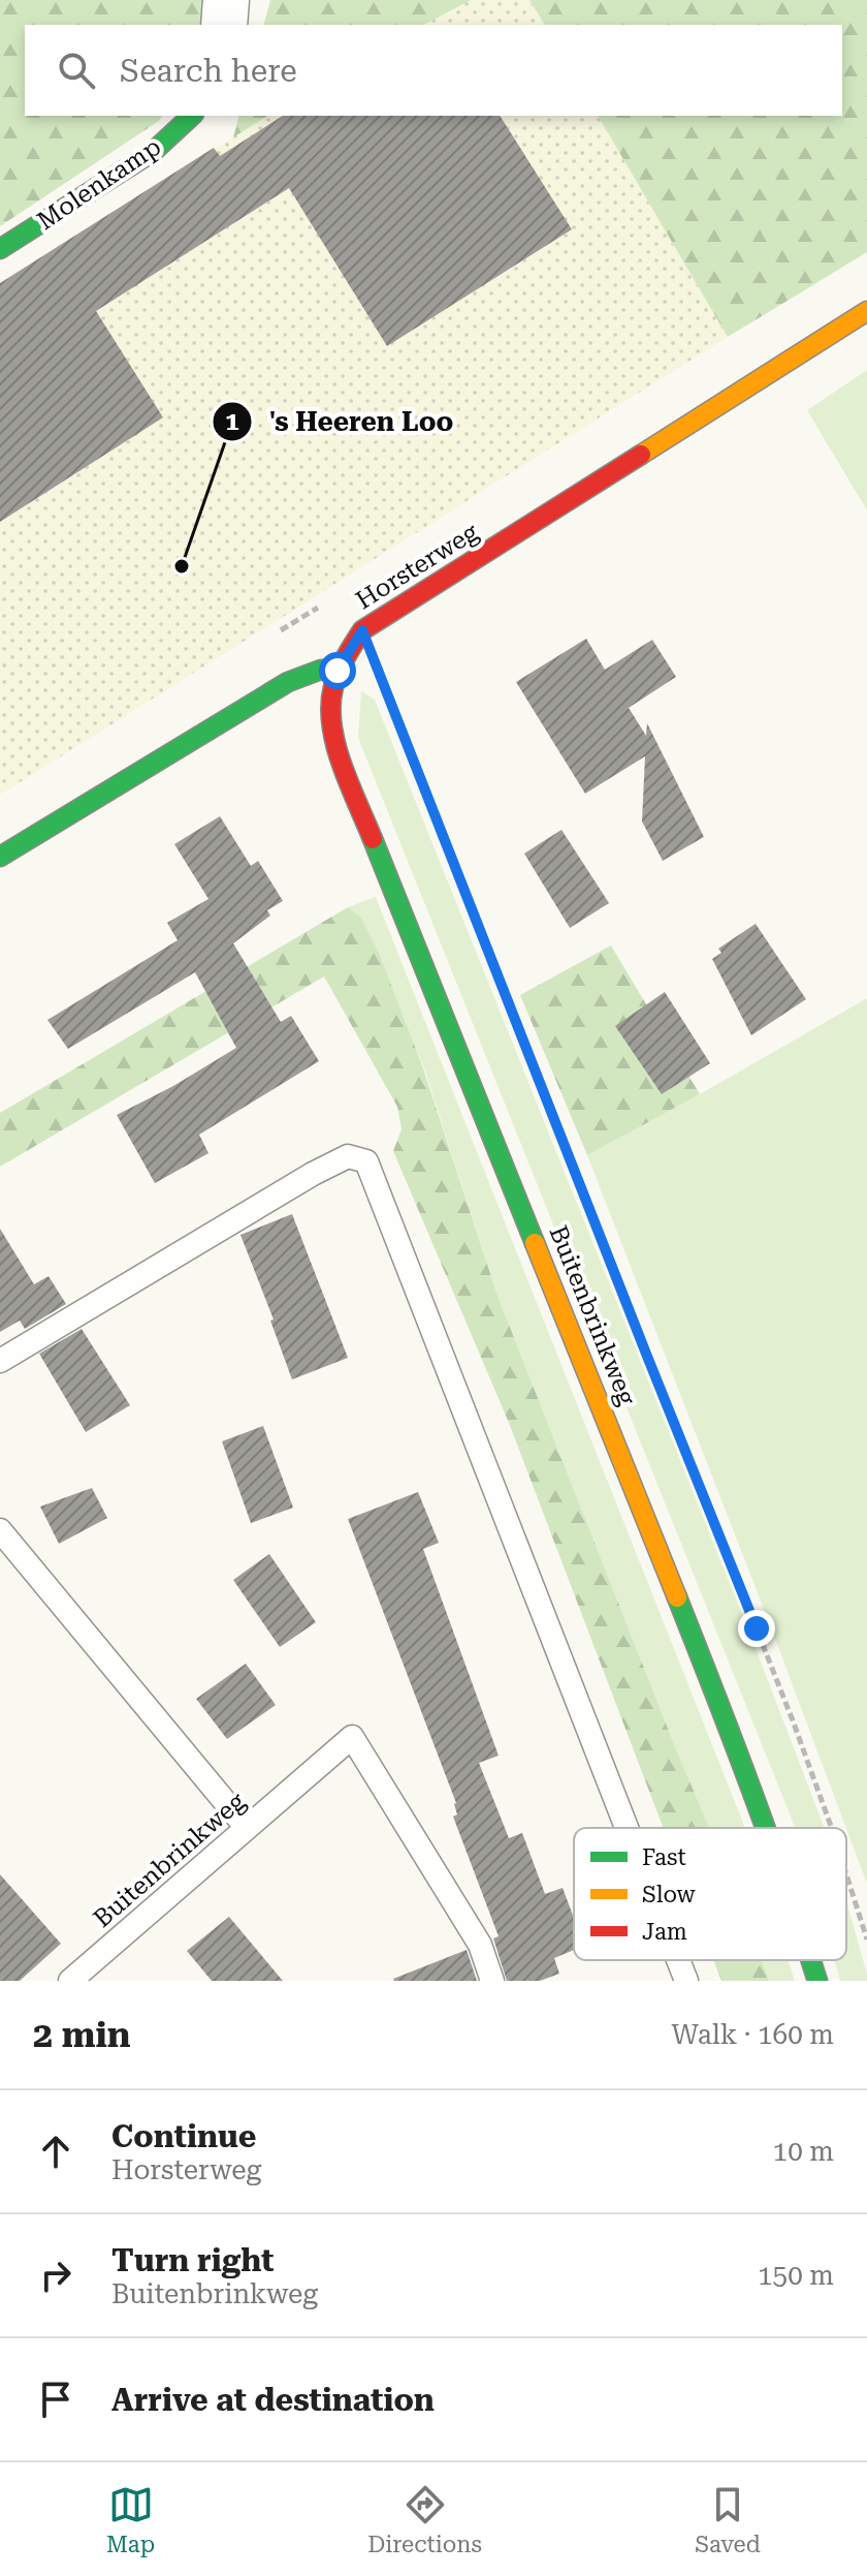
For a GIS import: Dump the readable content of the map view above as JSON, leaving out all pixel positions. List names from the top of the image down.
{
  "streets": {
    "main road": ["Molenkamp", "Horsterweg", "Buitenbrinkweg"]
  },
  "crossings": [
    ["Horsterweg", "Buitenbrinkweg"]
  ],
  "places": ["'s Heeren Loo"],
  "legend": ["Fast", "Slow", "Jam"],
  "page": {
    "search": "Search here",
    "heading": ["2 min", "Walk · 160 m"],
    "list": [
      ["Continue", "Horsterweg", "10 m"],
      ["Turn right", "Buitenbrinkweg", "150 m"],
      "Arrive at destination"
    ],
    "nav": ["Map", "Directions", "Saved"]
  }
}
